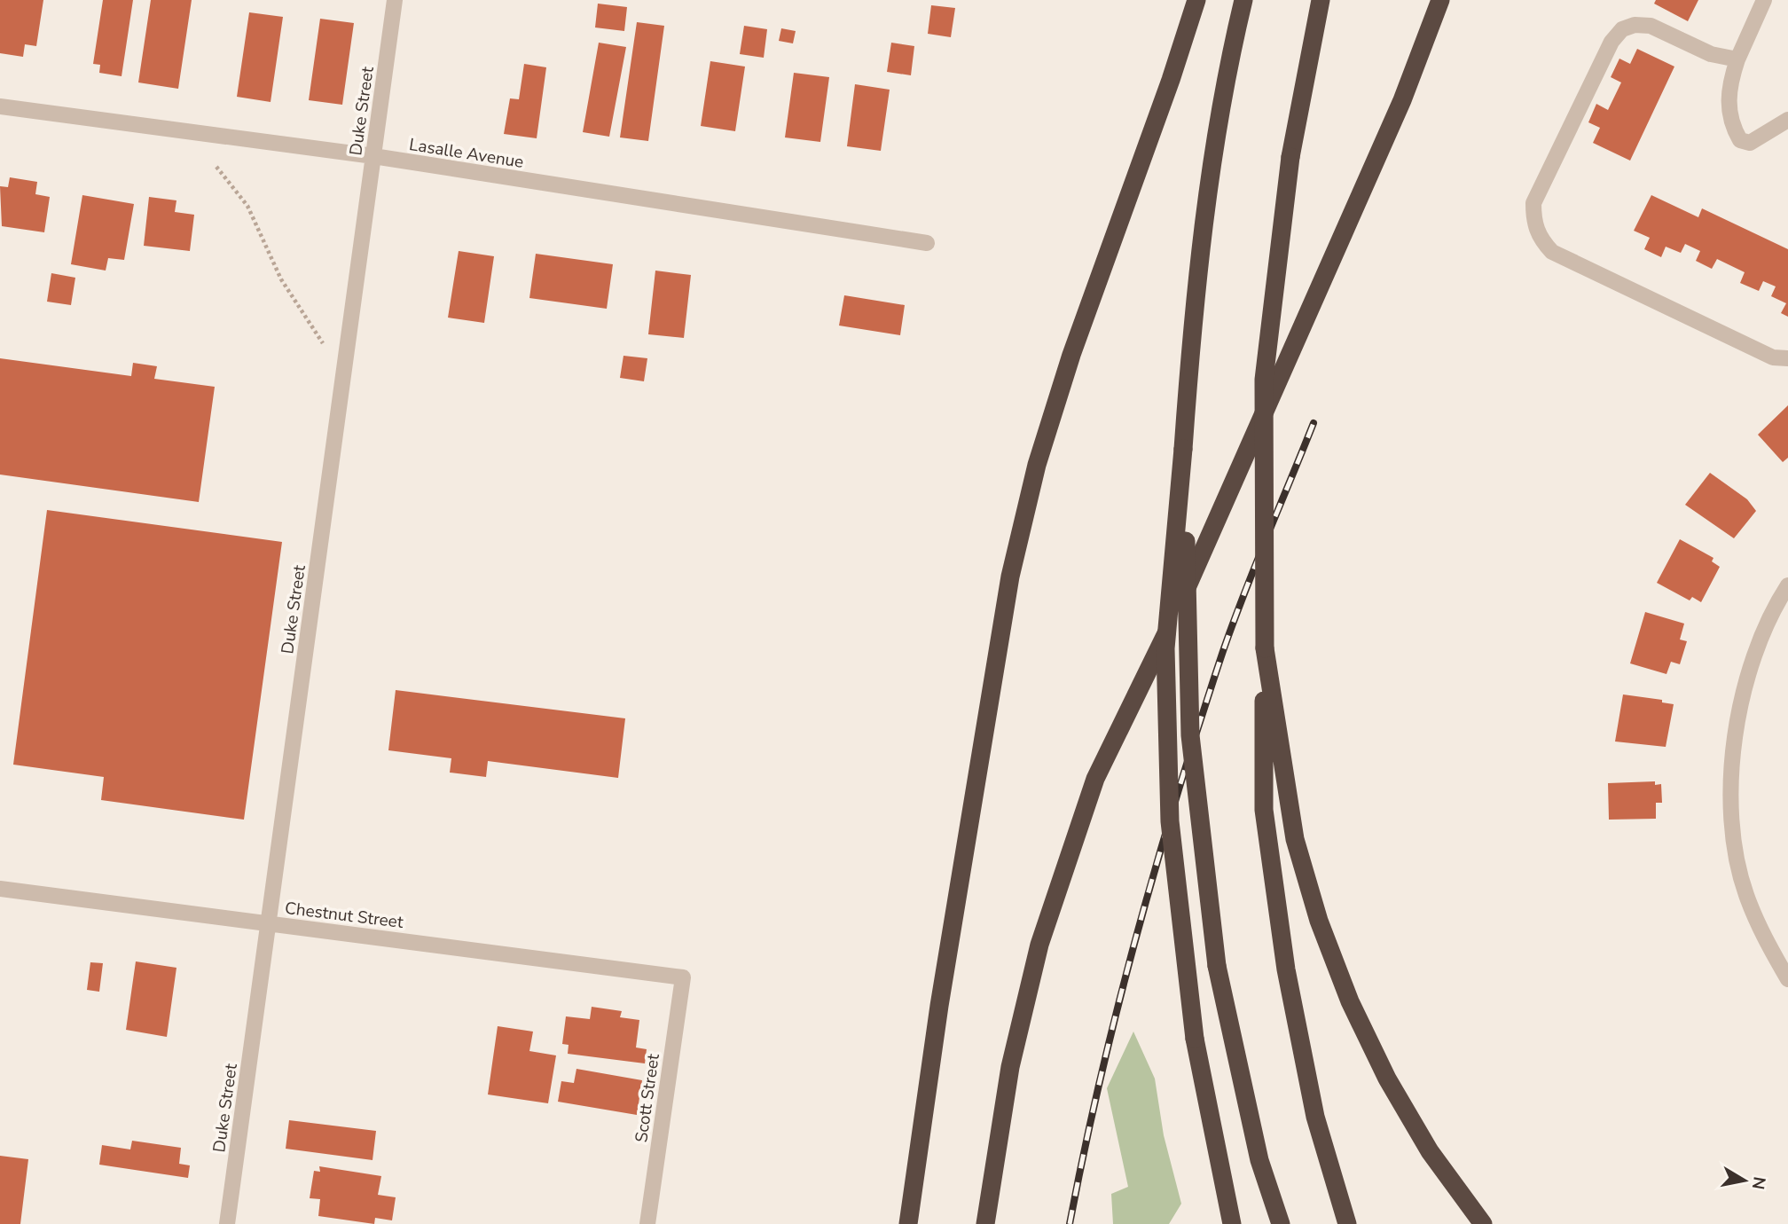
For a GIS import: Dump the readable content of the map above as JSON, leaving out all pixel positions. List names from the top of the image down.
{
  "streets": {
    "street": [
      "Duke Street",
      "Lasalle Avenue",
      "Chestnut Street",
      "Scott Street"
    ]
  },
  "crossings": [
    ["Duke Street", "Lasalle Avenue"],
    ["Duke Street", "Chestnut Street"],
    ["Chestnut Street", "Scott Street"]
  ],
  "north": "right"
}
